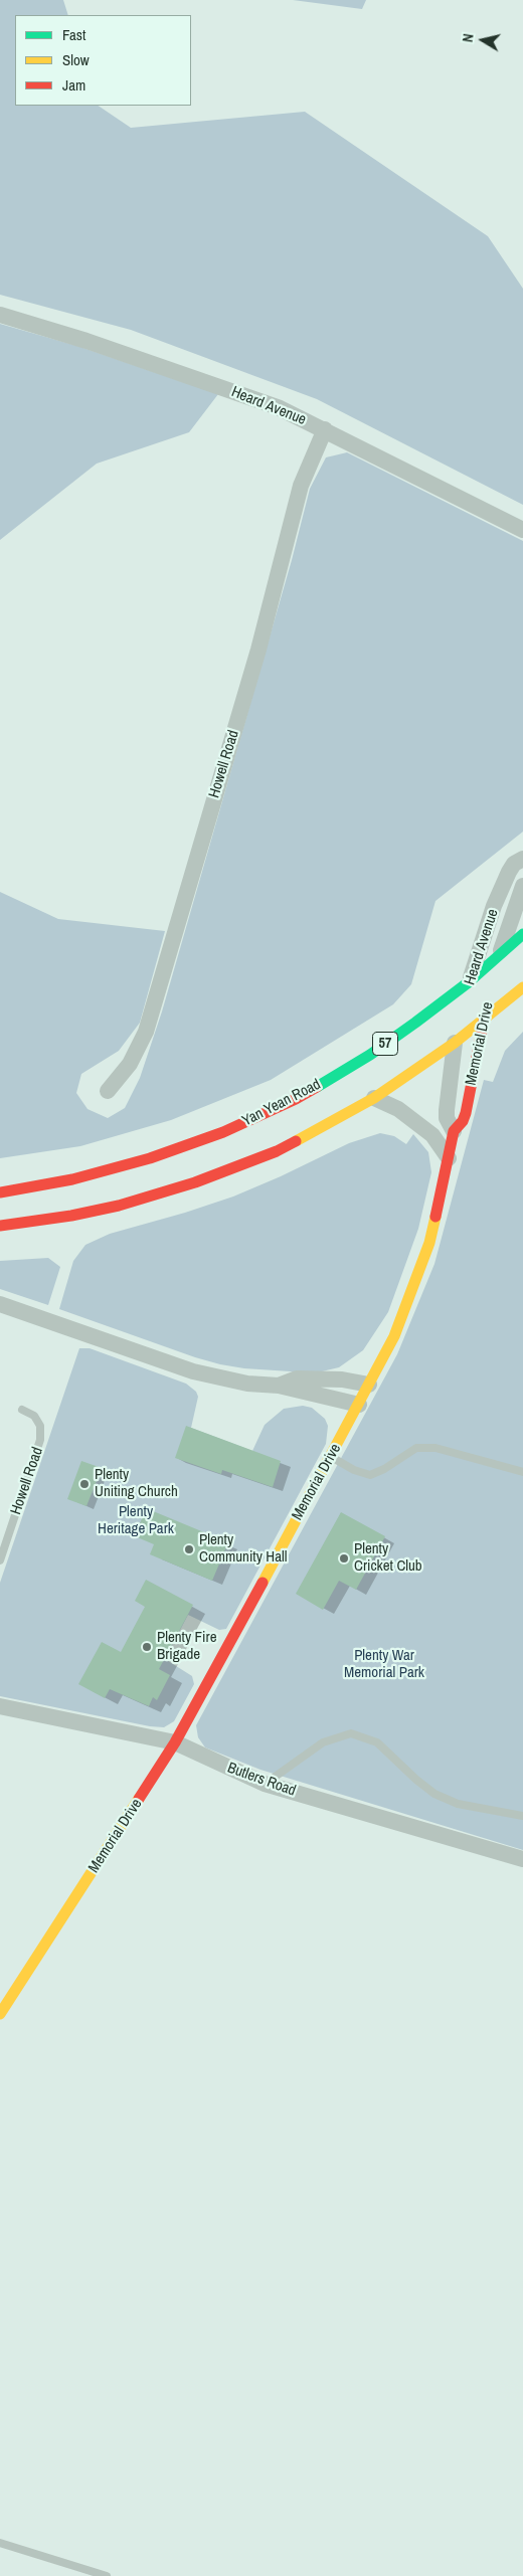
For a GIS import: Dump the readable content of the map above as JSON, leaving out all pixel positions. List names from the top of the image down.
{
  "streets": {
    "main road": [
      "Heard Avenue",
      "57",
      "Memorial Drive",
      "Yan Yean Road"
    ],
    "street": ["Howell Road", "Butlers Road"]
  },
  "crossings": [
    ["Heard Avenue", "Howell Road"],
    ["Heard Avenue", "Yan Yean Road"],
    ["57", "Memorial Drive"],
    ["Memorial Drive", "Butlers Road"]
  ],
  "parks": ["Plenty Heritage Park", "Plenty War Memorial Park"],
  "places": [
    "Plenty Uniting Church",
    "Plenty Community Hall",
    "Plenty Cricket Club",
    "Plenty Fire Brigade"
  ],
  "legend": ["Fast", "Slow", "Jam"],
  "north": "left"
}
